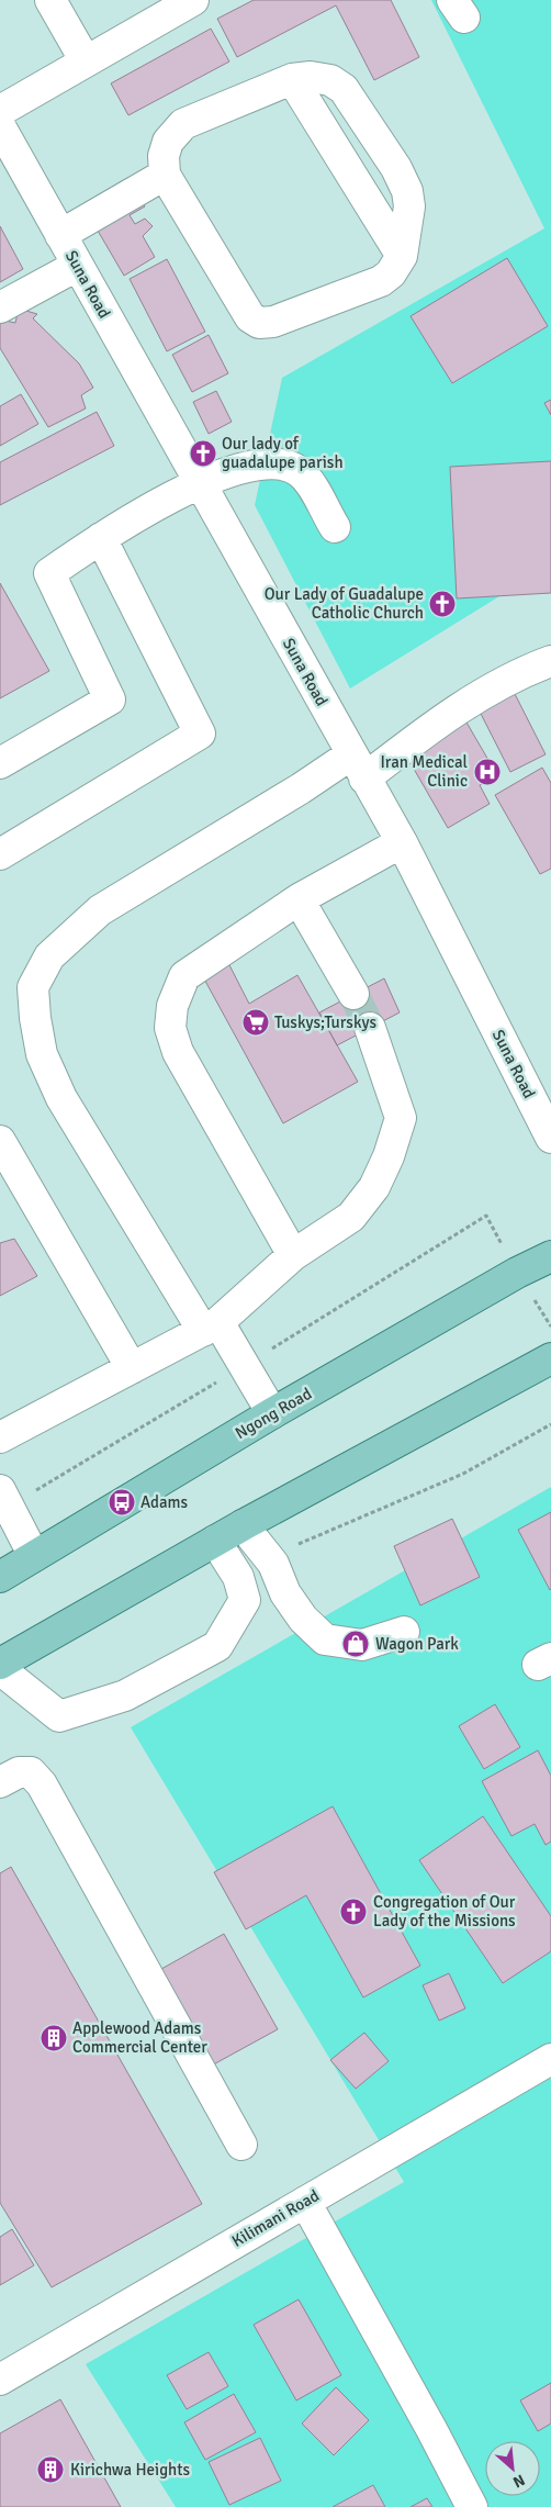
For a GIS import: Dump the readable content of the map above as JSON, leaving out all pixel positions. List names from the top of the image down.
{
  "streets": {
    "main road": ["Ngong Road"],
    "street": ["Suna Road", "Kilimani Road"]
  },
  "places": {
    "church": ["Our lady of guadalupe parish", "Our Lady of Guadalupe Catholic Church", "Congregation of Our Lady of the Missions"],
    "hospital": ["Iran Medical Clinic"],
    "supermarket": ["Tuskys;Turskys"],
    "bus stop": ["Adams"],
    "shop": ["Wagon Park"],
    "building": ["Applewood Adams Commercial Center", "Kirichwa Heights"]
  },
  "north": "bottom right"
}
